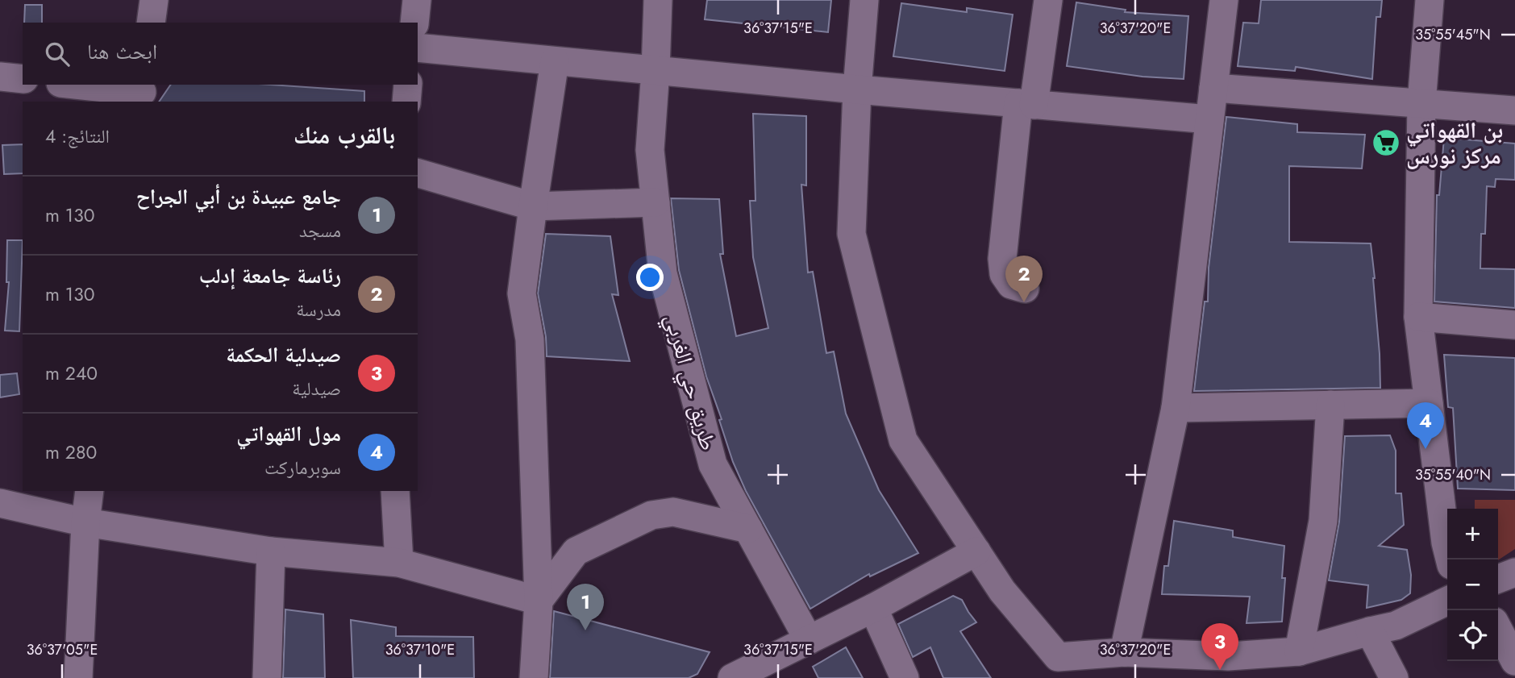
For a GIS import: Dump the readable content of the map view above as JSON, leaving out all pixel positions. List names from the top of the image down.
{
  "streets": {
    "street": ["طريق حي الغربي"]
  },
  "places": {
    "supermarket": ["بن القهواتي مركز نورس"]
  },
  "page": {
    "search": "ابحث هنا",
    "heading": ["بالقرب منك", "النتائج: 4"],
    "list": [
      {
        "mark": "1",
        "name": "جامع عبيدة بن أبي الجراح",
        "note": "مسجد",
        "value": "130 m"
      },
      {
        "mark": "2",
        "name": "رئاسة جامعة إدلب",
        "note": "مدرسة",
        "value": "130 m"
      },
      {
        "mark": "3",
        "name": "صيدلية الحكمة",
        "note": "صيدلية",
        "value": "240 m"
      },
      {
        "mark": "4",
        "name": "مول القهواتي",
        "note": "سوبرماركت",
        "value": "280 m"
      }
    ],
    "pins": [
      "2",
      "4",
      "1",
      "3"
    ],
    "map_buttons": ["+", "−"]
  },
  "coordinates": [
    "36°37'15\"E",
    "36°37'20\"E",
    "35°55'45\"N",
    "35°55'40\"N",
    "36°37'05\"E",
    "36°37'10\"E"
  ]
}
